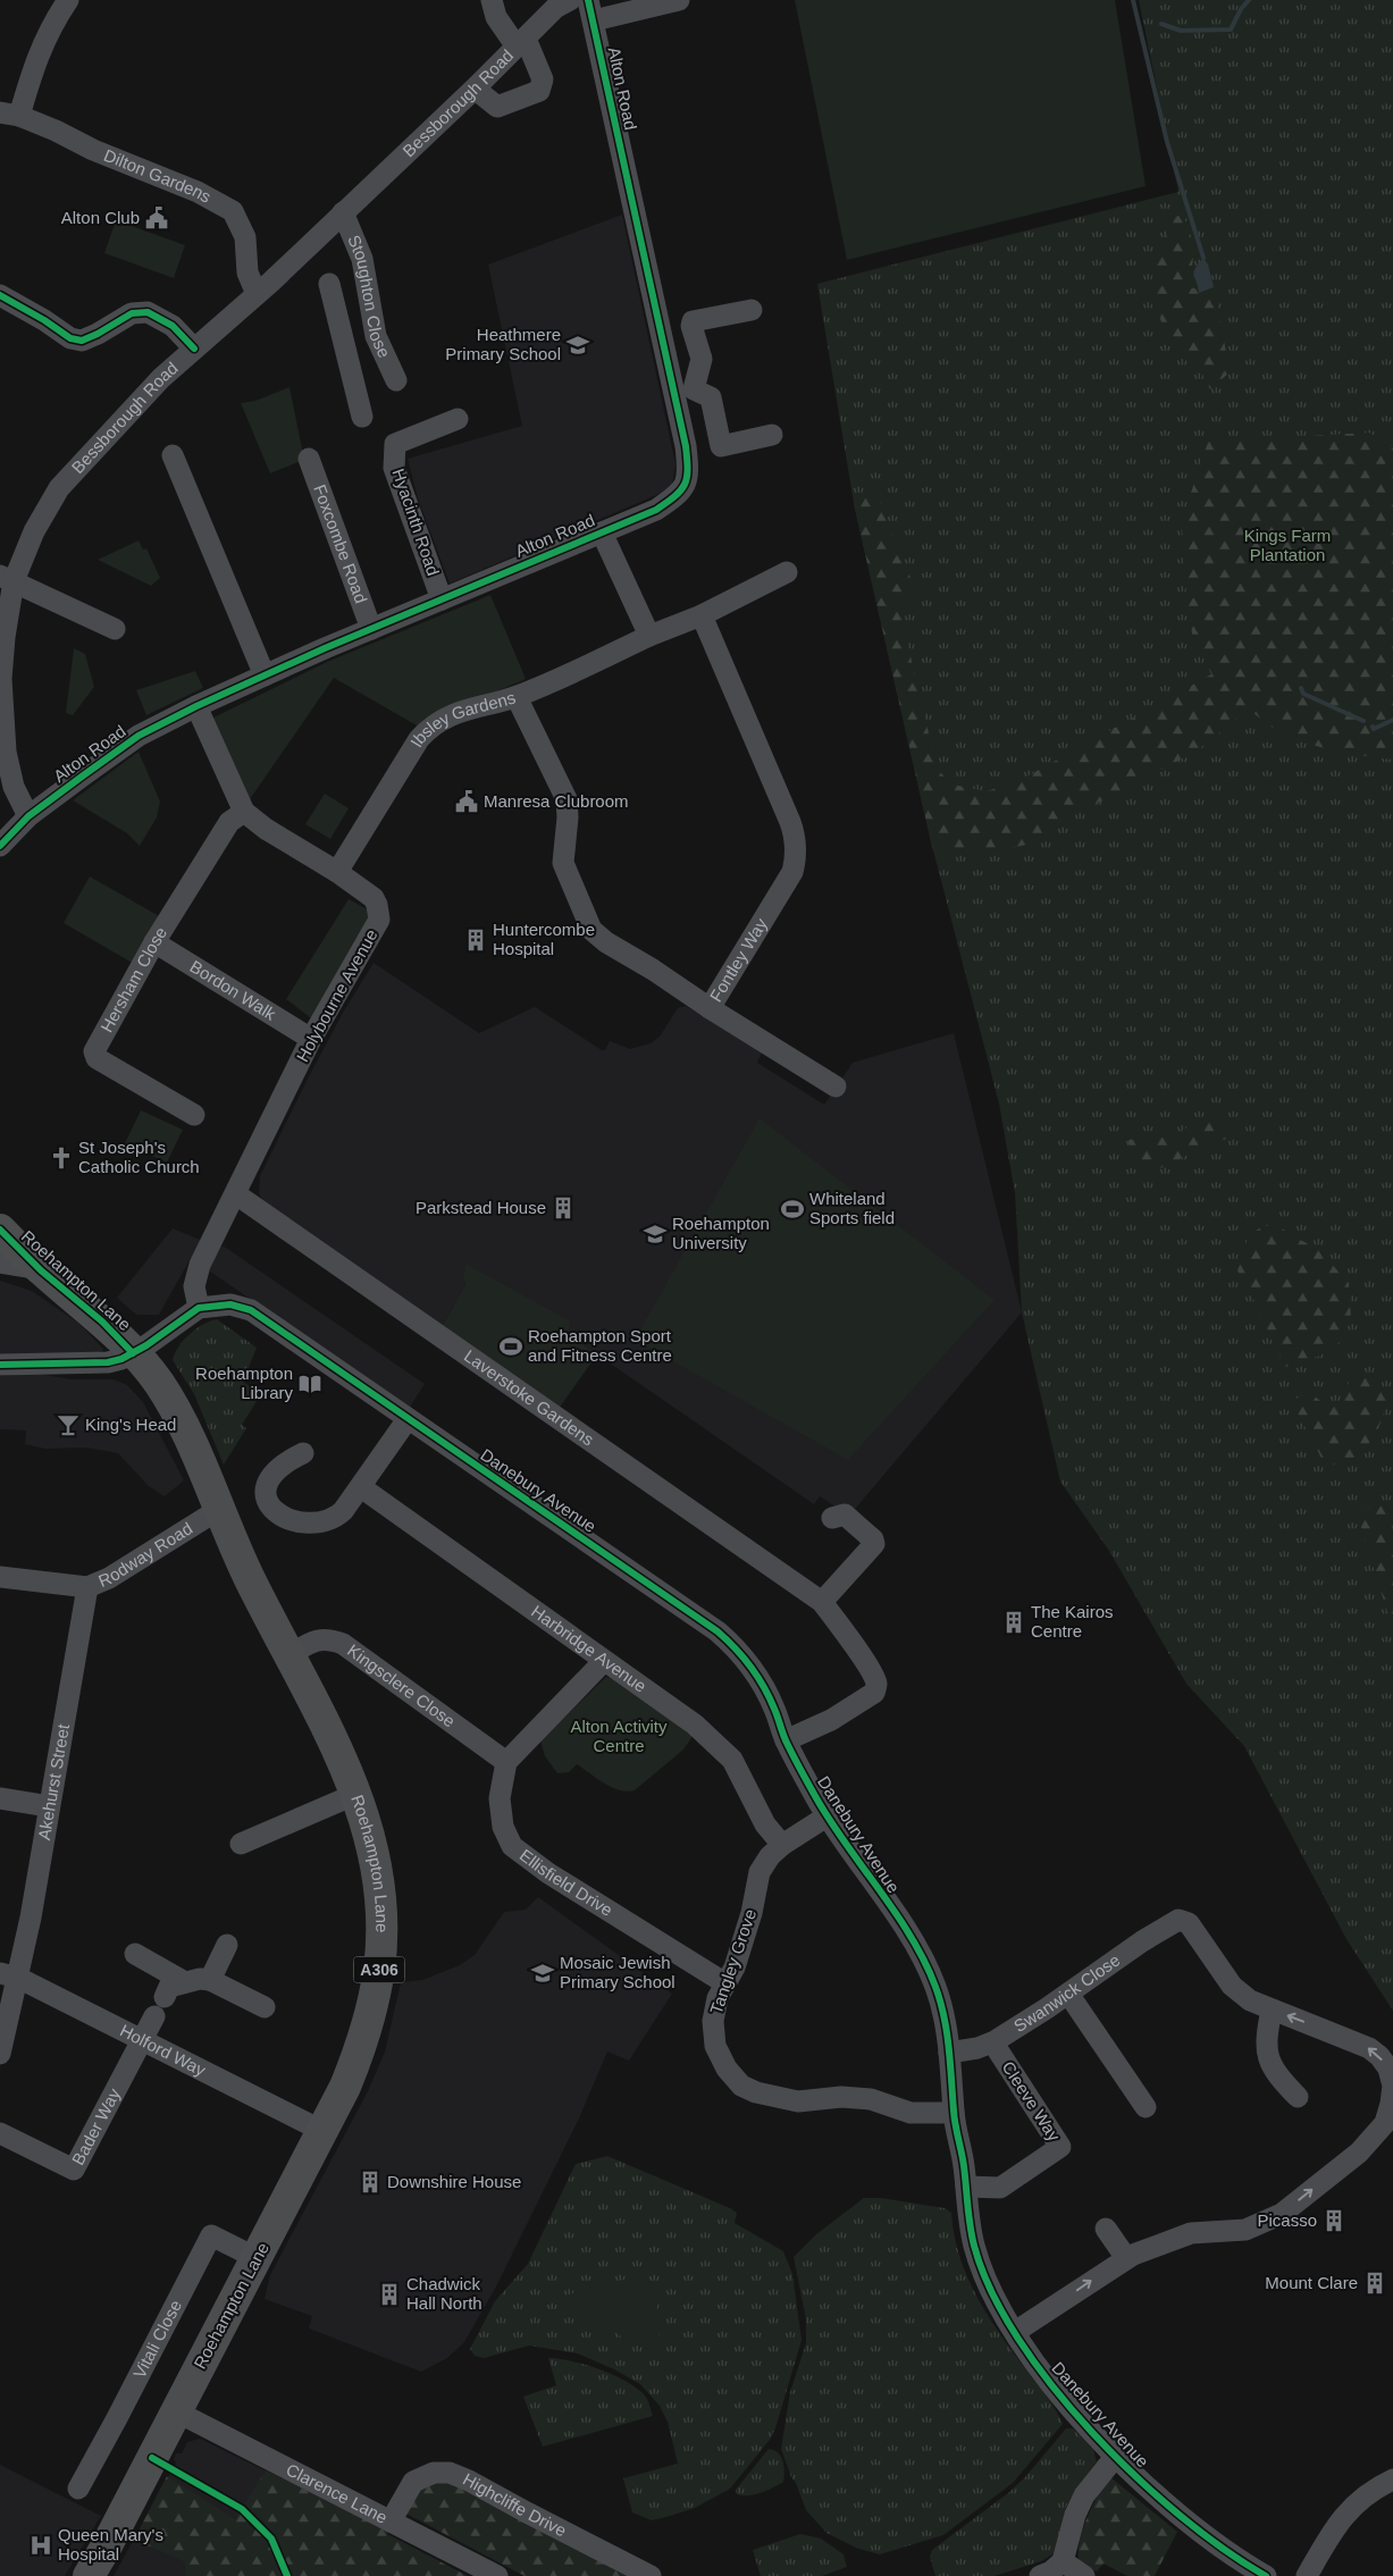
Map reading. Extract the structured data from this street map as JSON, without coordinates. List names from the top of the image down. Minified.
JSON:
{"streets":{"highway":["Roehampton Lane","A306"],"street":["Alton Road","Bessborough Road","Dilton Gardens","Stoughton Close","Hyacinth Road","Foxcombe Road","Ibsley Gardens","Fontley Way","Hersham Close","Bordon Walk","Holybourne Avenue","Laverstoke Gardens","Danebury Avenue","Rodway Road","Harbridge Avenue","Kingsclere Close","Akehurst Street","Ellisfield Drive","Tangley Grove","Swanwick Close","Holford Way","Cleeve Way","Bader Way","Vitali Close","Clarence Lane","Highcliffe Drive"]},"crossings":[["Alton Road","Bessborough Road"],["Alton Road","Hyacinth Road"],["Alton Road","Foxcombe Road"],["Alton Road","Holybourne Avenue"],["Bessborough Road","Dilton Gardens"],["Bessborough Road","Stoughton Close"],["Ibsley Gardens","Fontley Way"],["Ibsley Gardens","Holybourne Avenue"],["Hersham Close","Bordon Walk"],["Hersham Close","Holybourne Avenue"],["Bordon Walk","Holybourne Avenue"],["Holybourne Avenue","Laverstoke Gardens"],["Holybourne Avenue","Danebury Avenue"],["Roehampton Lane","Rodway Road"],["Roehampton Lane","Kingsclere Close"],["Roehampton Lane","Holford Way"],["Roehampton Lane","Vitali Close"],["Roehampton Lane","Clarence Lane"],["Laverstoke Gardens","Danebury Avenue"],["Danebury Avenue","Tangley Grove"],["Danebury Avenue","Swanwick Close"],["Danebury Avenue","Cleeve Way"],["Rodway Road","Akehurst Street"],["Harbridge Avenue","Tangley Grove"],["Kingsclere Close","Ellisfield Drive"],["Akehurst Street","Holford Way"],["Ellisfield Drive","Tangley Grove"],["Holford Way","Bader Way"],["Clarence Lane","Highcliffe Drive"]],"parks":["Kings Farm Plantation","Alton Activity Centre"],"places":{"public building":["Alton Club","Manresa Clubroom"],"school or university":["Heathmere Primary School","Roehampton University","Mosaic Jewish Primary School"],"building":["Huntercombe Hospital","Parkstead House","The Kairos Centre","Downshire House","Picasso","Mount Clare","Chadwick Hall North"],"church":["St Joseph's Catholic Church"],"sports":["Whiteland Sports field","Roehampton Sport and Fitness Centre"],"library":["Roehampton Library"],"bar":["King's Head"],"hospital":["Queen Mary's Hospital"]}}
